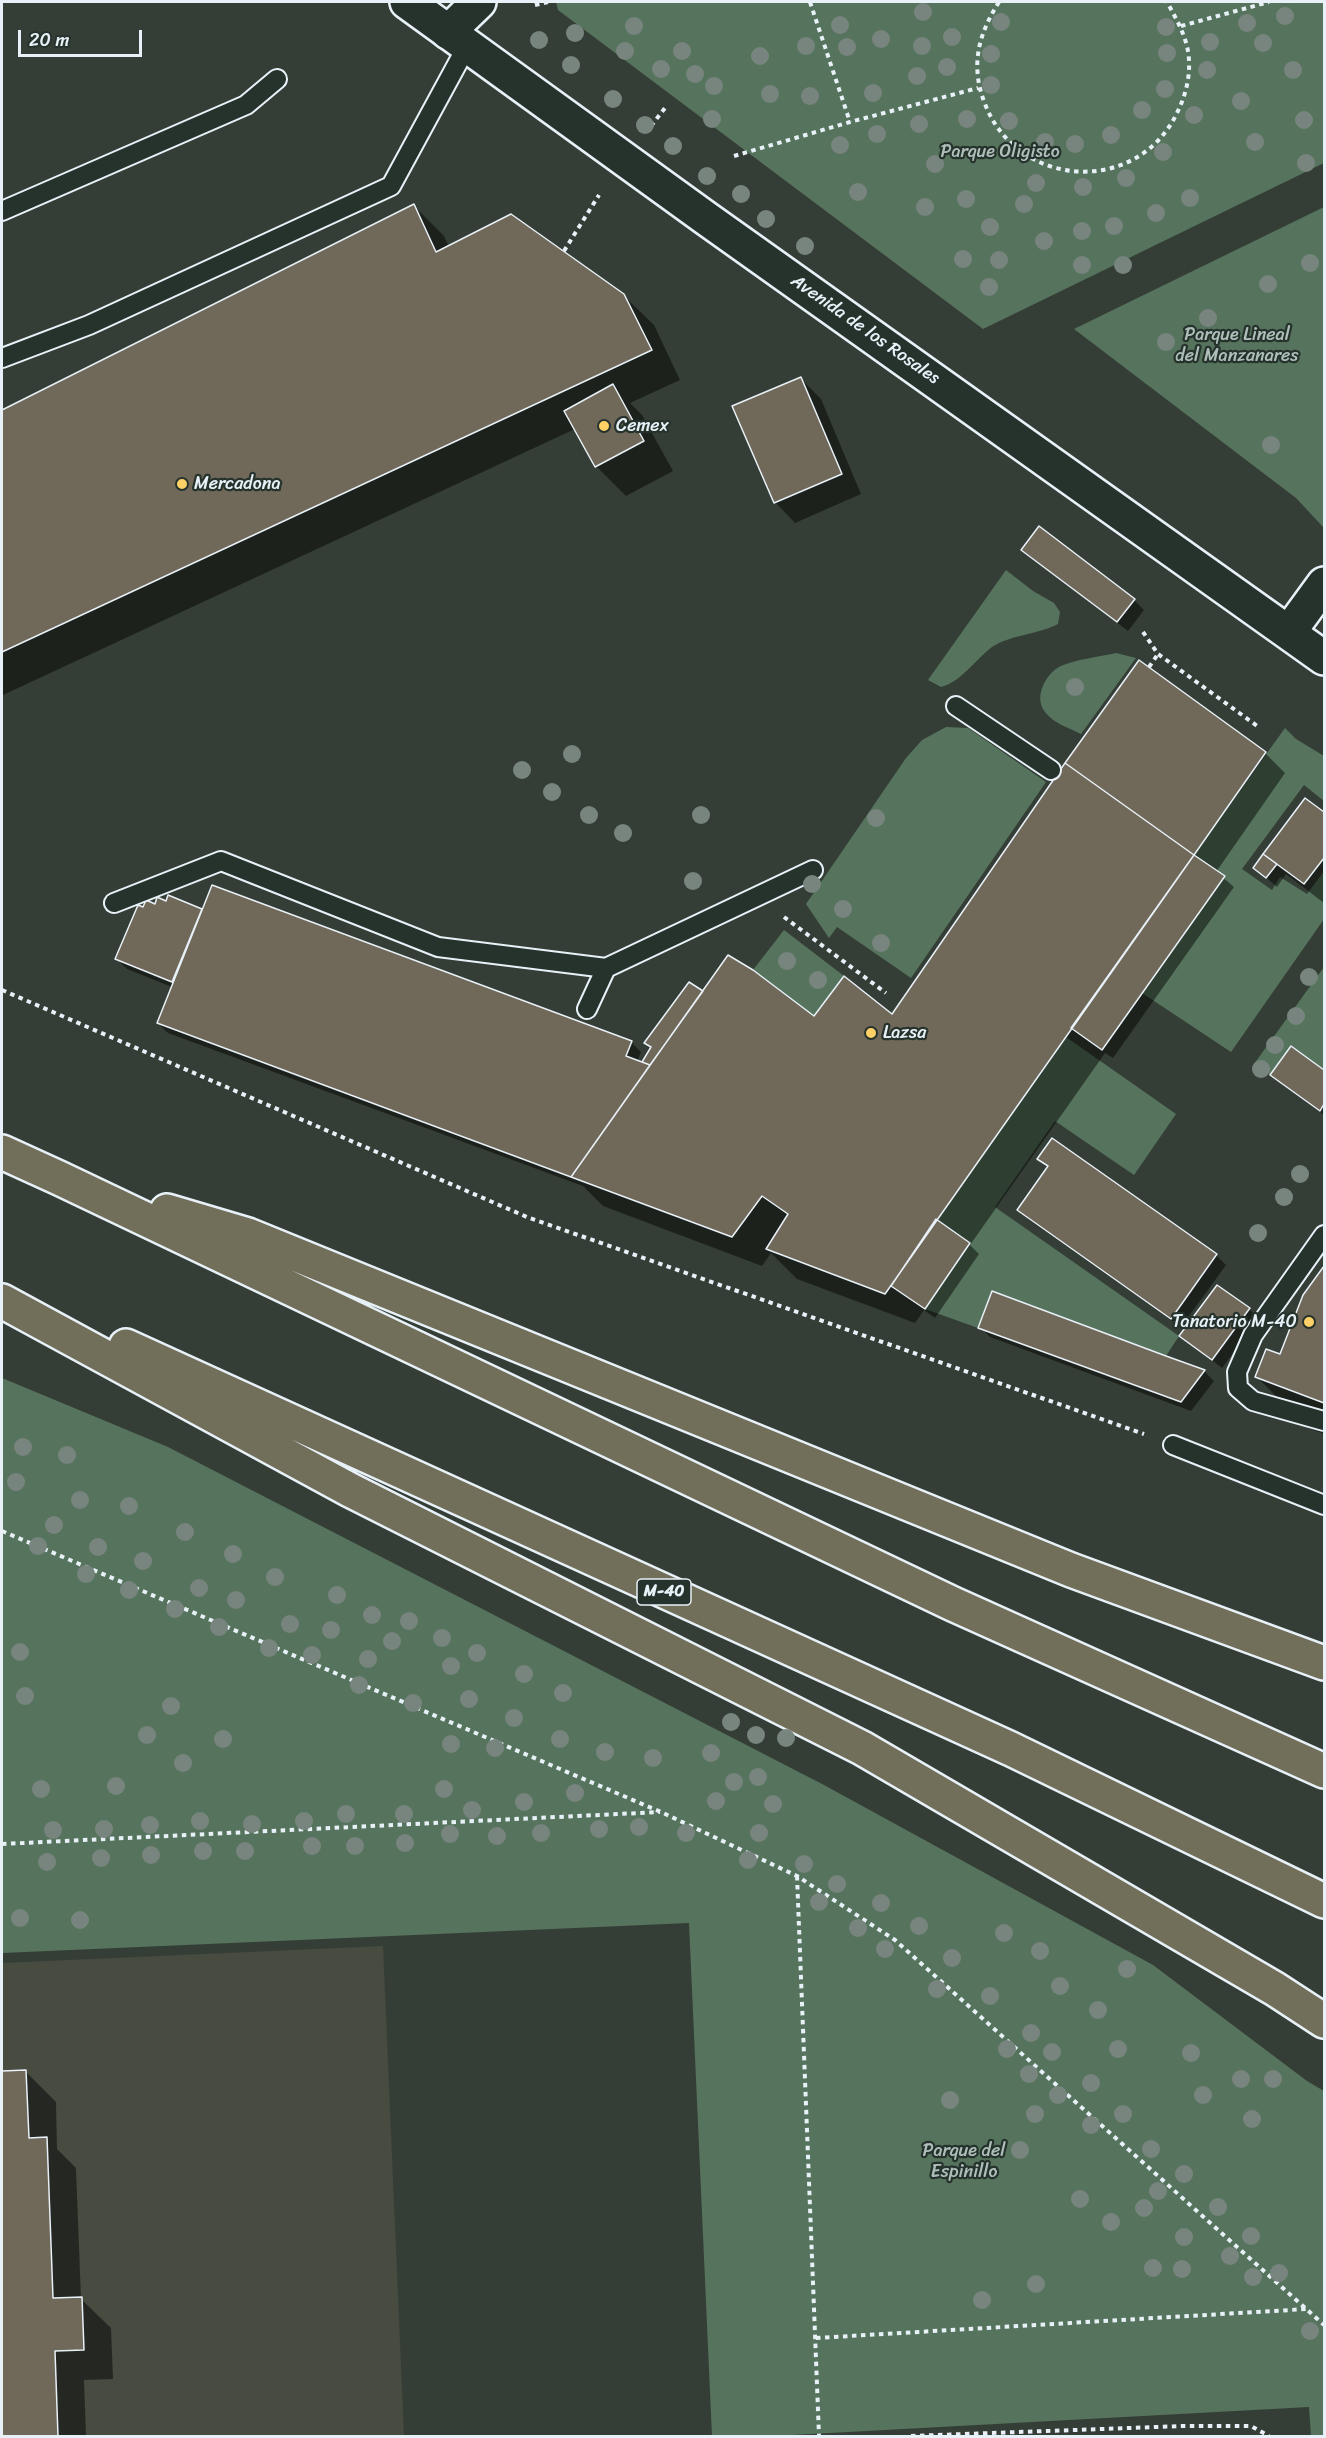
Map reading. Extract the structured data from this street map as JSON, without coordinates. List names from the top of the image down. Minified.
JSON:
{"streets":{"highway":["M-40"],"main road":["Avenida de los Rosales"]},"parks":["Parque Oligisto","Parque Lineal del Manzanares","Parque del Espinillo"],"places":["Cemex","Mercadona","Lazsa","Tanatorio M-40"],"scale_bar":"20 m"}
